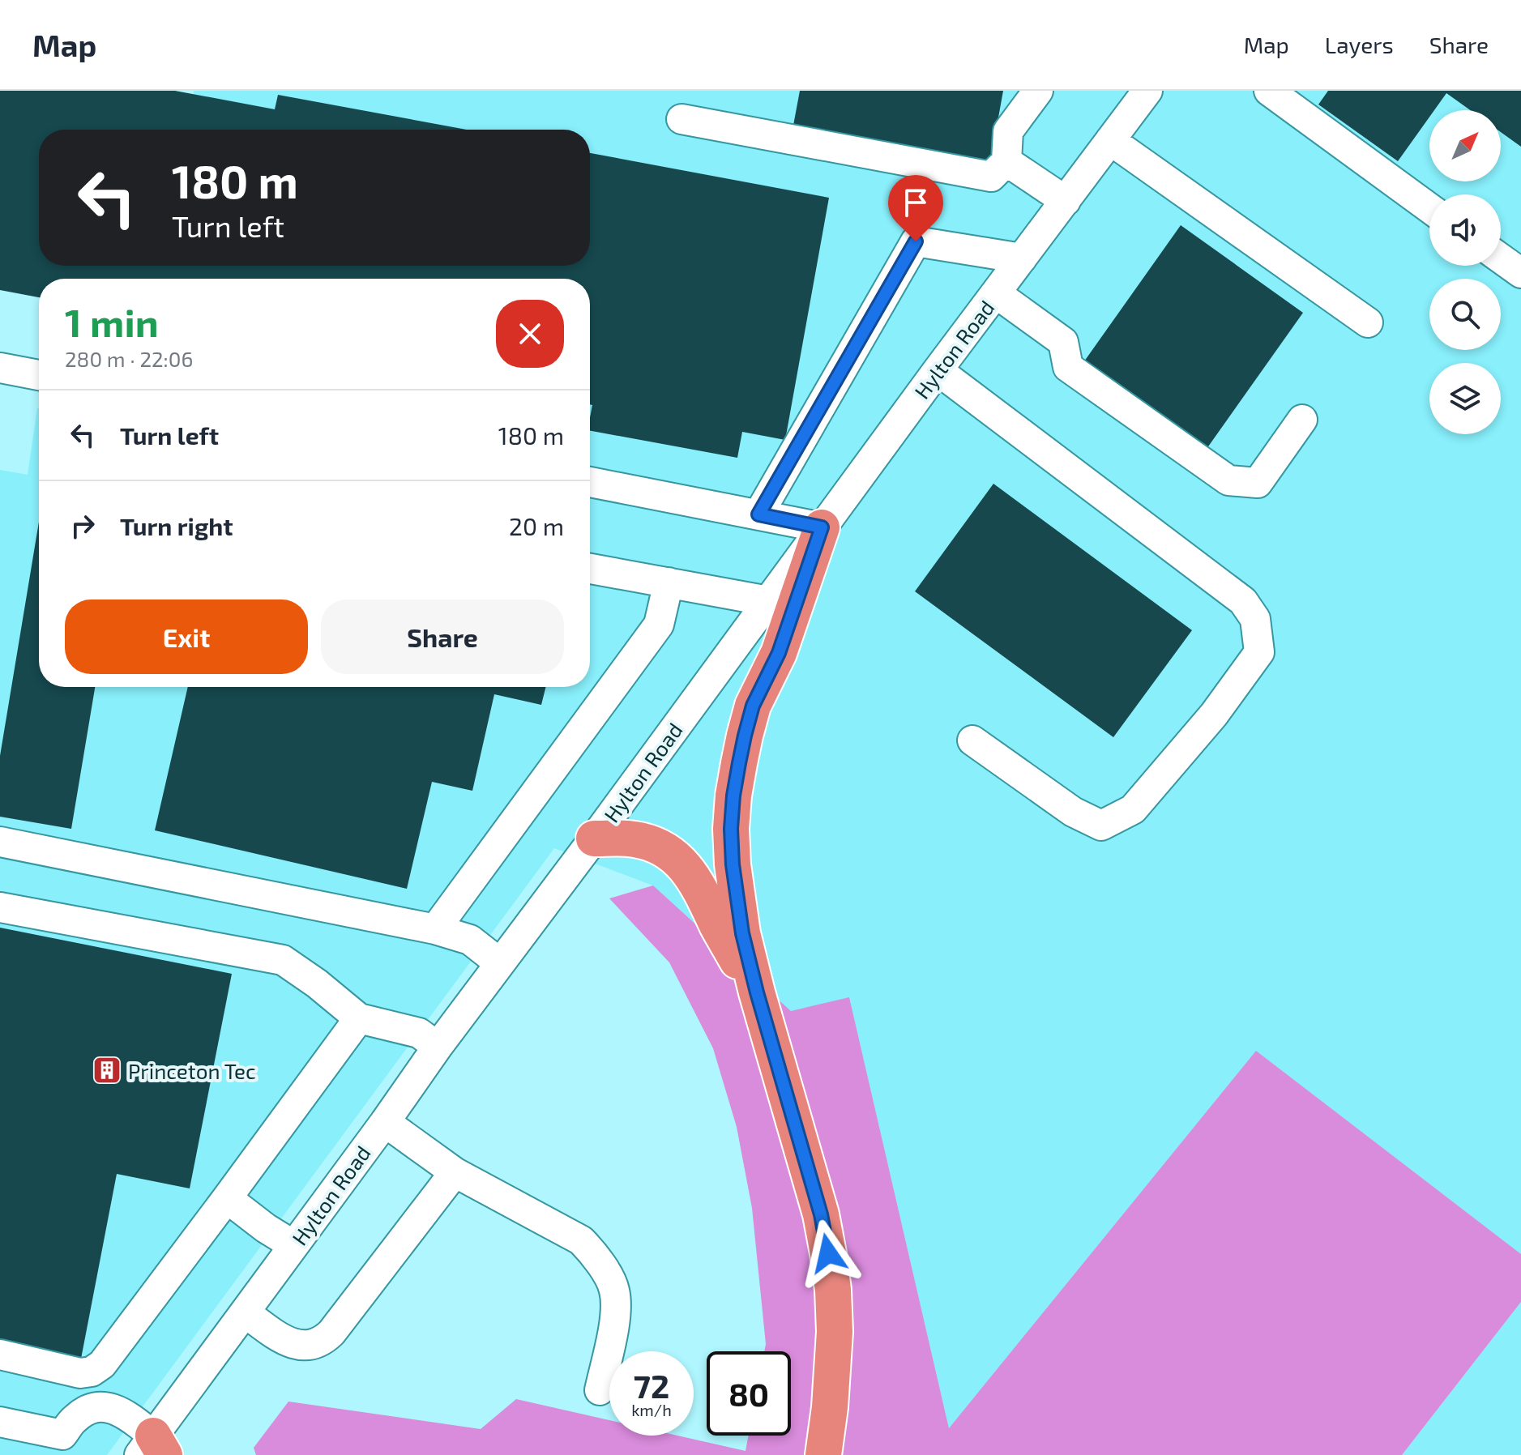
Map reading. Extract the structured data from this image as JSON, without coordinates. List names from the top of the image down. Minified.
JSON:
{"streets":{"street":["Hylton Road"]},"places":{"building":["Princeton Tec"]},"north":"top right","page":{"header":"Map","nav":["Map","Layers","Share"],"turn":["180 m","Turn left"],"heading":["1 min","280 m · 22:06"],"list":[{"name":"Turn left","value":"180 m"},{"name":"Turn right","value":"20 m"}],"buttons":["Exit","Share"],"speed":"72 km/h","limit":"80"}}
